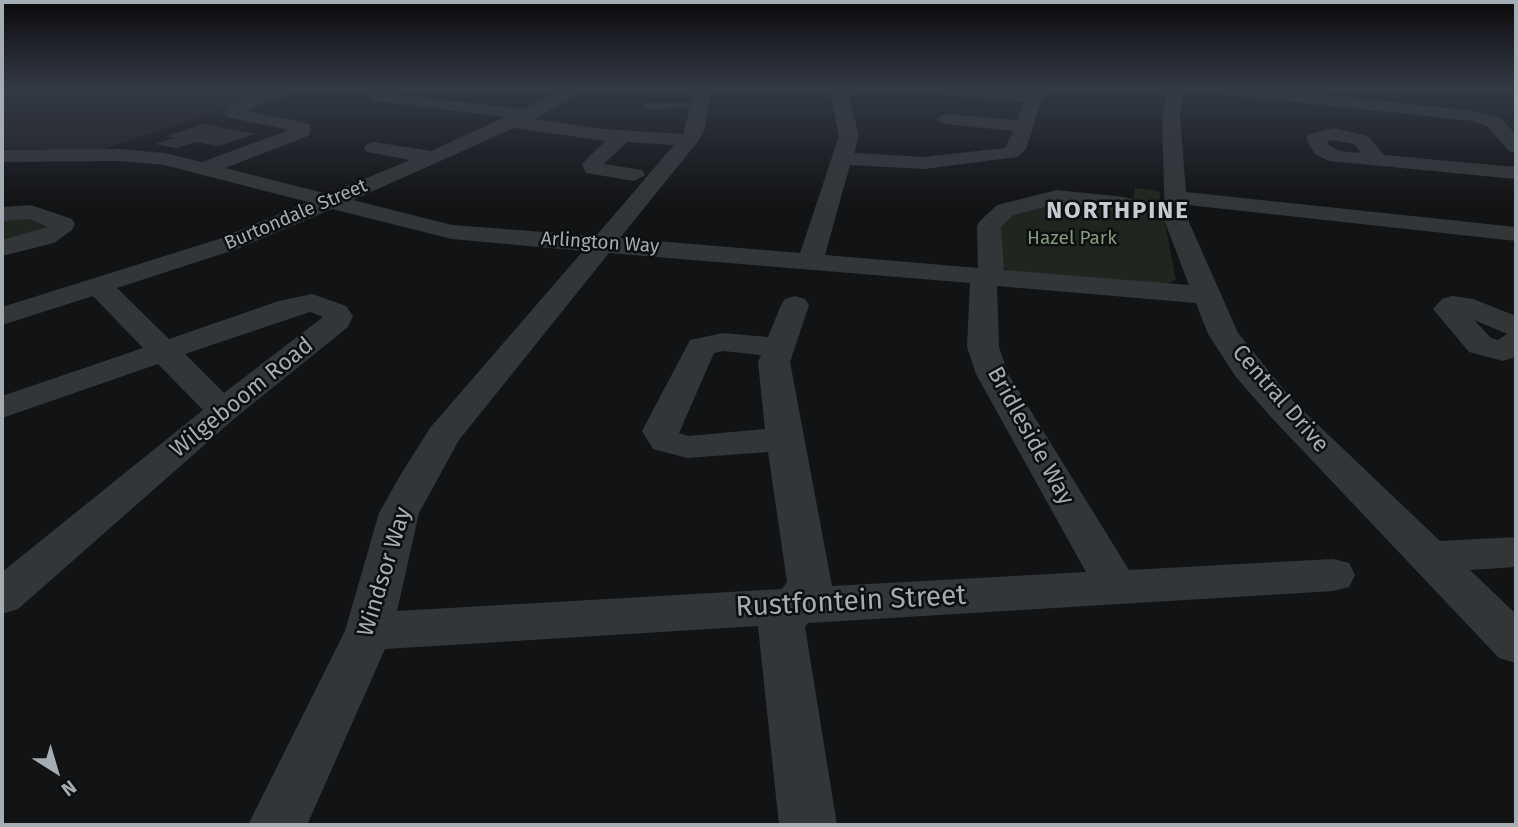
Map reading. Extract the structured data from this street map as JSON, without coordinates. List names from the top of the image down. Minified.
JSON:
{"streets":{"street":["Burtondale Street","Arlington Way","Wilgeboom Road","Central Drive","Bridleside Way","Windsor Way","Rustfontein Street"]},"crossings":[["Burtondale Street","Arlington Way"],["Arlington Way","Central Drive"],["Arlington Way","Bridleside Way"],["Arlington Way","Windsor Way"],["Bridleside Way","Rustfontein Street"],["Windsor Way","Rustfontein Street"]],"districts":["NORTHPINE"],"parks":["Hazel Park"],"north":"bottom right"}
